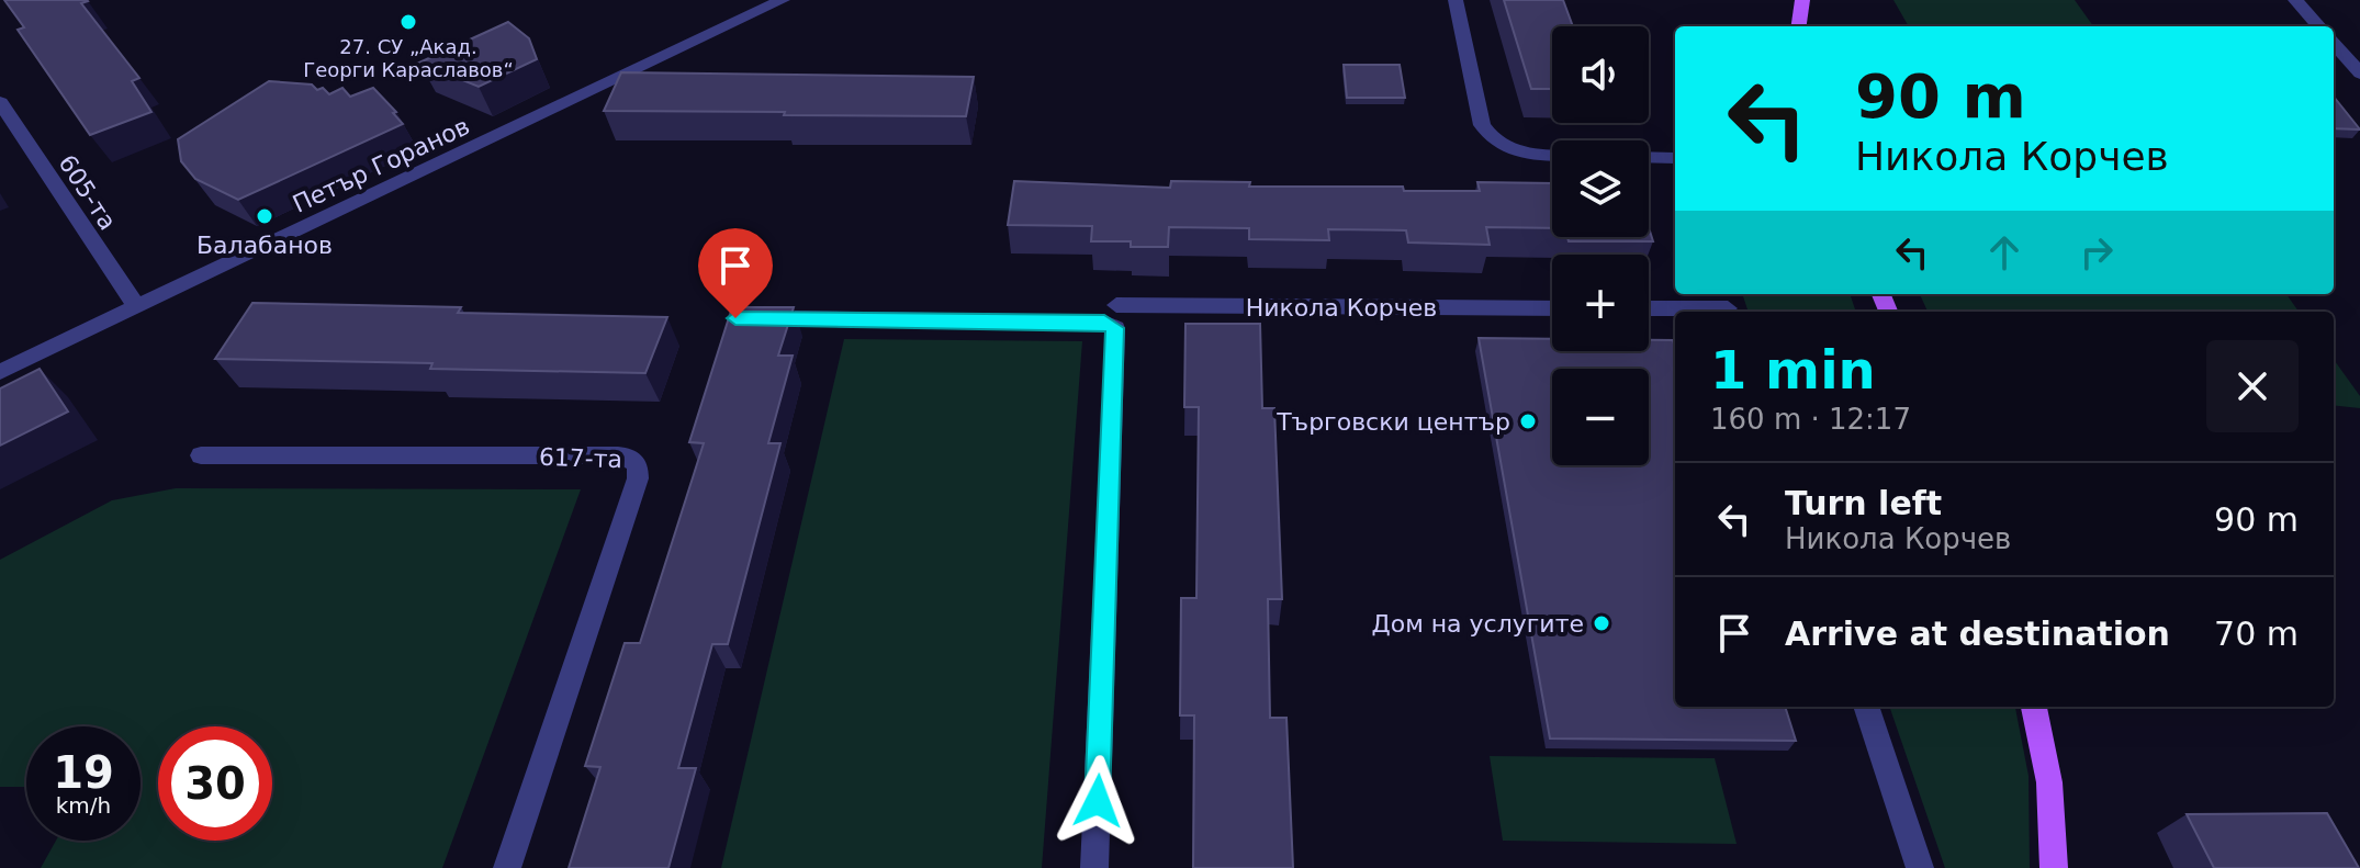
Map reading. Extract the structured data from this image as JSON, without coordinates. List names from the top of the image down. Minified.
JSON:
{"streets":{"street":["Петър Горанов","605-та","Никола Корчев","617-та"]},"crossings":[["Петър Горанов","605-та"]],"places":["27. СУ „Акад. Георги Караславов“","Балабанов","Търговски център","Дом на услугите"],"page":{"map_buttons":["+","−"],"turn":["90 m","Никола Корчев"],"heading":["1 min","160 m · 12:17"],"list":[{"name":"Turn left","note":"Никола Корчев","value":"90 m"},{"name":"Arrive at destination","value":"70 m"}],"speed":"19 km/h","limit":"30"}}
